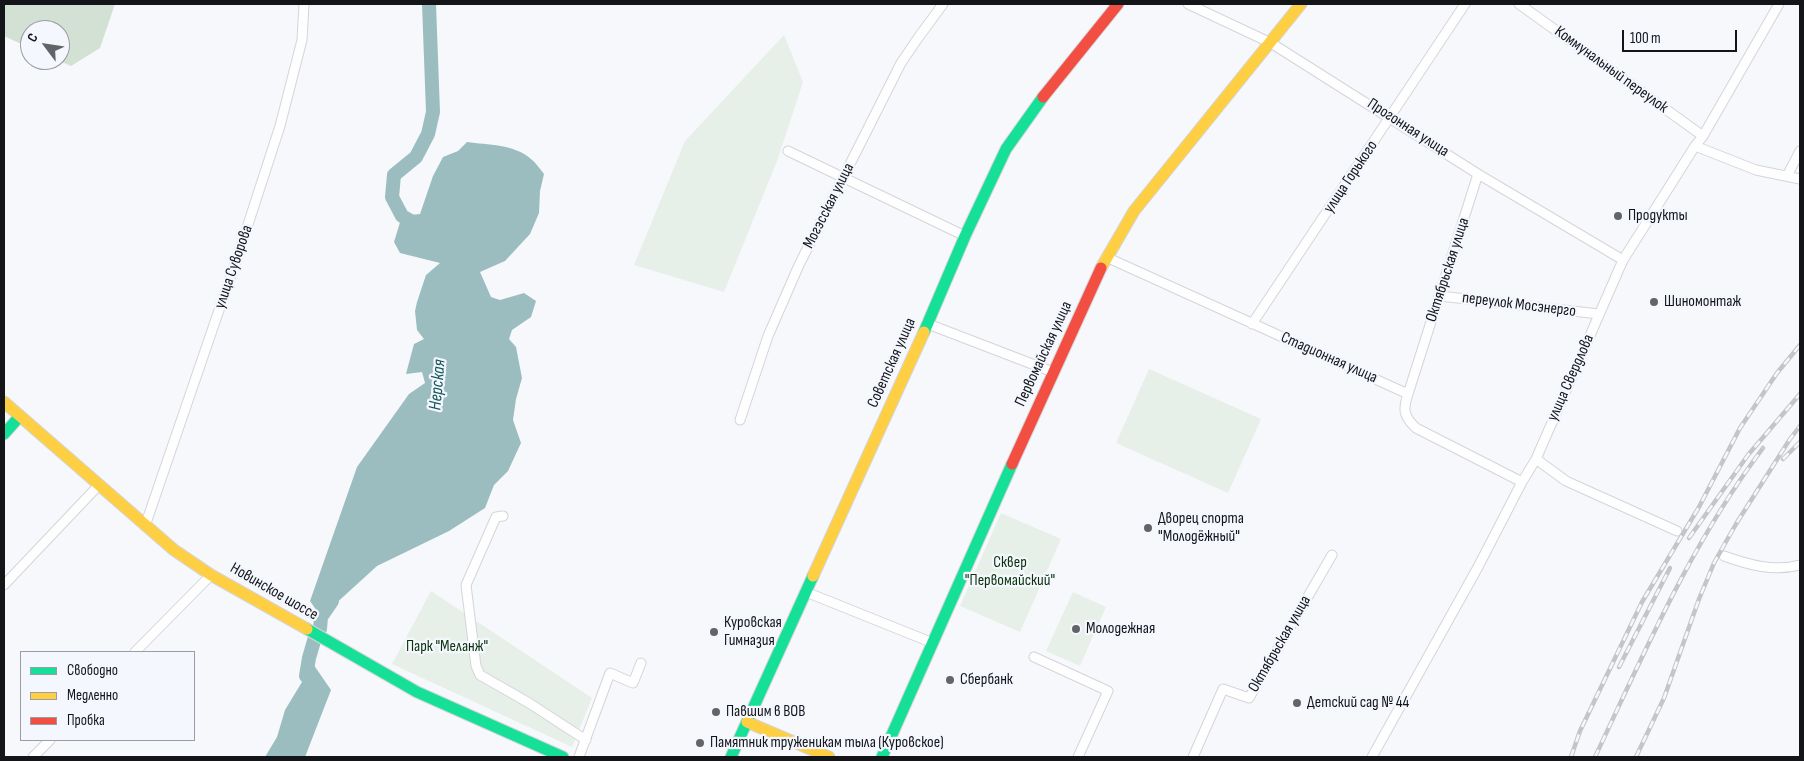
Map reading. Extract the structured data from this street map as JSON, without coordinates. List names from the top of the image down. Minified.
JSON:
{"streets":{"street":["Коммунальный переулок","Прогонная улица","улица Горького","Могэсская улица","улица Суворова","Октябрьская улица","переулок Мосэнерго","Первомайская улица","Стадионная улица","Советская улица","улица Свердлова","Новинское шоссе"]},"crossings":[["Коммунальный переулок","улица Свердлова"],["Прогонная улица","улица Горького"],["Прогонная улица","Октябрьская улица"],["Прогонная улица","Первомайская улица"],["Прогонная улица","улица Свердлова"],["улица Горького","Стадионная улица"],["улица Суворова","Новинское шоссе"],["Октябрьская улица","переулок Мосэнерго"],["Октябрьская улица","Стадионная улица"],["переулок Мосэнерго","улица Свердлова"],["Первомайская улица","Стадионная улица"]],"water":["Нерская"],"parks":["Сквер \"Первомайский\"","Парк \"Меланж\""],"places":["Продукты","Шиномонтаж","Дворец спорта \"Молодёжный\"","Молодежная","Куровская Гимназия","Сбербанк","Детский сад № 44","Павшим в ВОВ","Памятник труженикам тыла (Куровское)"],"legend":["Свободно","Медленно","Пробка"],"scale_bar":"100 m","north":"top left"}
